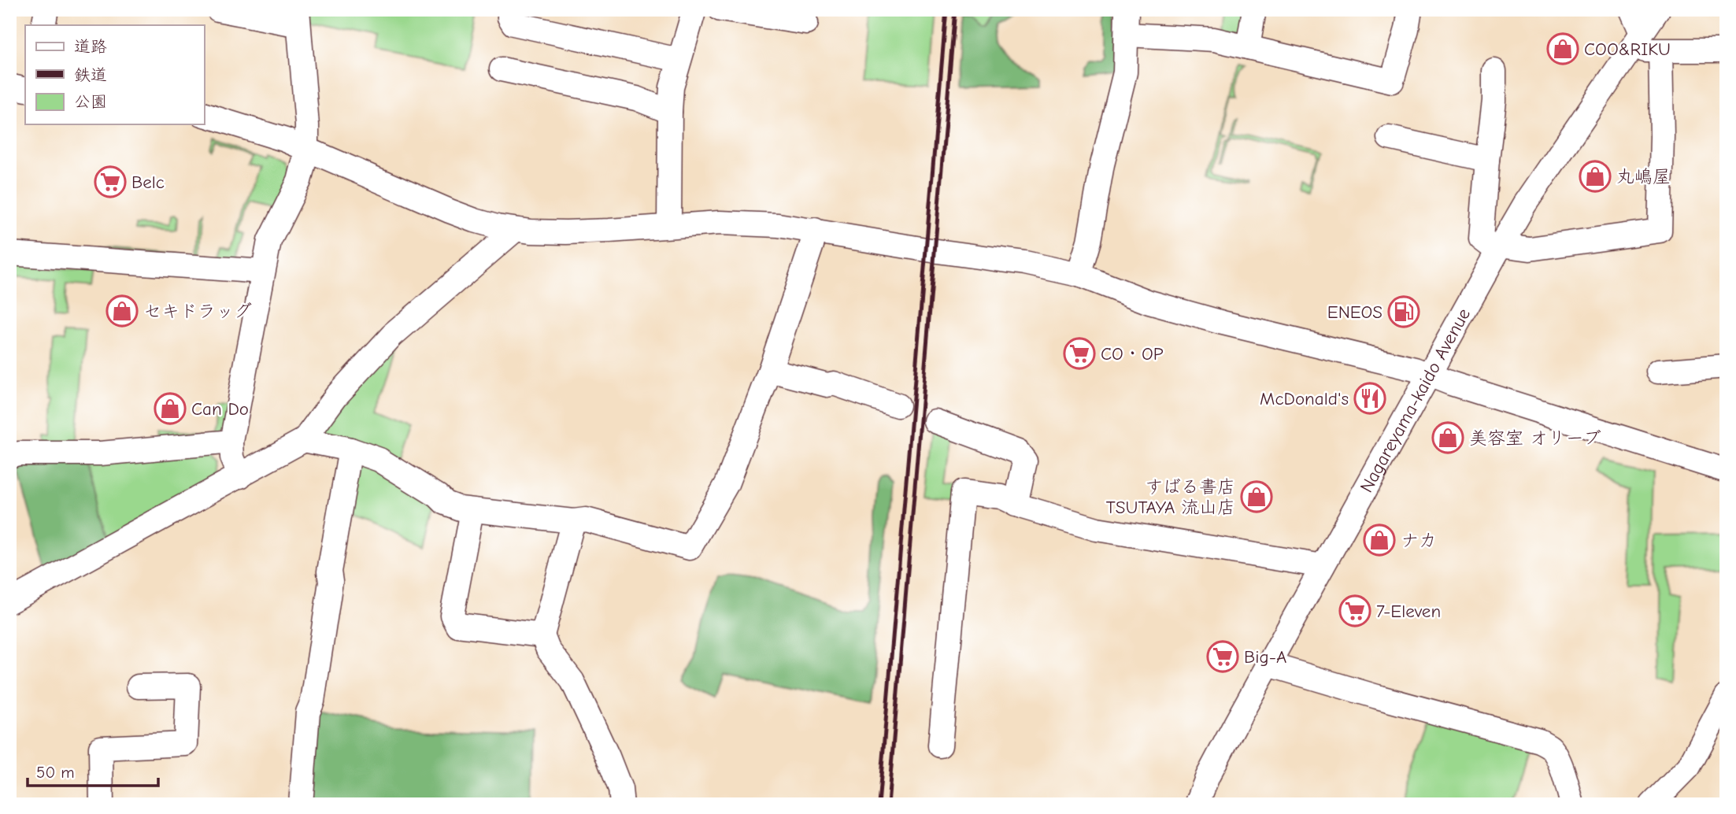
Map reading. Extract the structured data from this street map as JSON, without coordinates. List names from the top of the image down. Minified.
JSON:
{"streets":{"street":["Nagareyama-kaido Avenue"]},"places":{"shop":["COO&RIKU","丸嶋屋","セキドラッグ","Can Do","美容室 オリーブ","すばる書店 TSUTAYA 流山店","ナカ"],"supermarket":["Belc","CO・OP","7-Eleven","Big-A"],"fuel station":["ENEOS"],"restaurant":["McDonald's"]},"legend":["道路","鉄道","公園"],"scale_bar":"50 m"}
